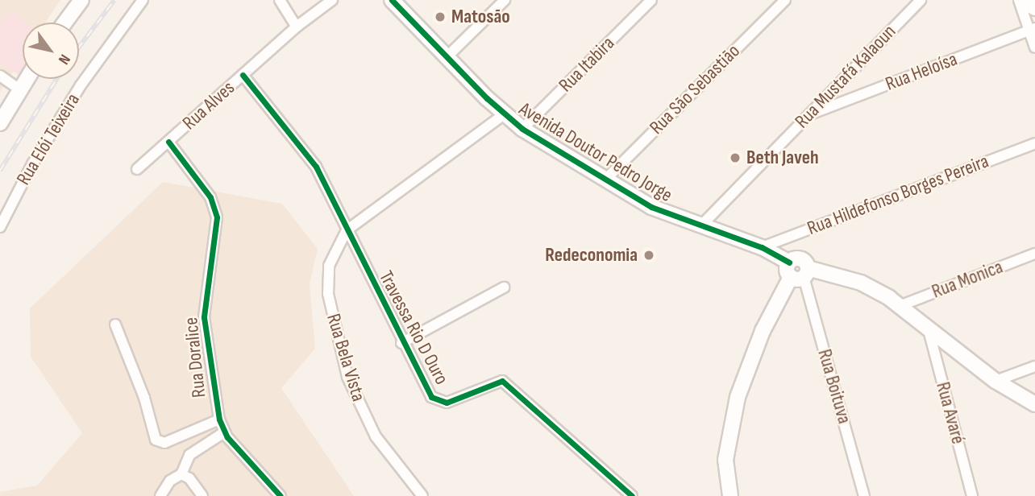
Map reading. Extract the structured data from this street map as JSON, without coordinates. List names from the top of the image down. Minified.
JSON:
{"streets":{"main road":["Avenida Doutor Pedro Jorge"],"street":["Rua Itabira","Rua Heloísa","Rua Mustafá Kalaoun","Rua São Sebastião","Rua Alves","Rua Elói Teixeira","Rua Hildefonso Borges Pereira","Rua Monica","Travessa Rio D Ouro","Rua Doralice","Rua Bela Vista","Rua Boituva","Rua Avaré"]},"crossings":[["Rua Itabira","Avenida Doutor Pedro Jorge"],["Rua Heloísa","Rua Mustafá Kalaoun"],["Rua Mustafá Kalaoun","Avenida Doutor Pedro Jorge"],["Rua São Sebastião","Avenida Doutor Pedro Jorge"],["Rua Alves","Travessa Rio D Ouro"],["Rua Alves","Rua Doralice"],["Avenida Doutor Pedro Jorge","Rua Hildefonso Borges Pereira"],["Avenida Doutor Pedro Jorge","Rua Monica"],["Avenida Doutor Pedro Jorge","Rua Bela Vista"],["Avenida Doutor Pedro Jorge","Rua Boituva"],["Avenida Doutor Pedro Jorge","Rua Avaré"],["Travessa Rio D Ouro","Rua Bela Vista"]],"places":["Matosão","Beth Javeh","Redeconomia"],"north":"bottom right"}
